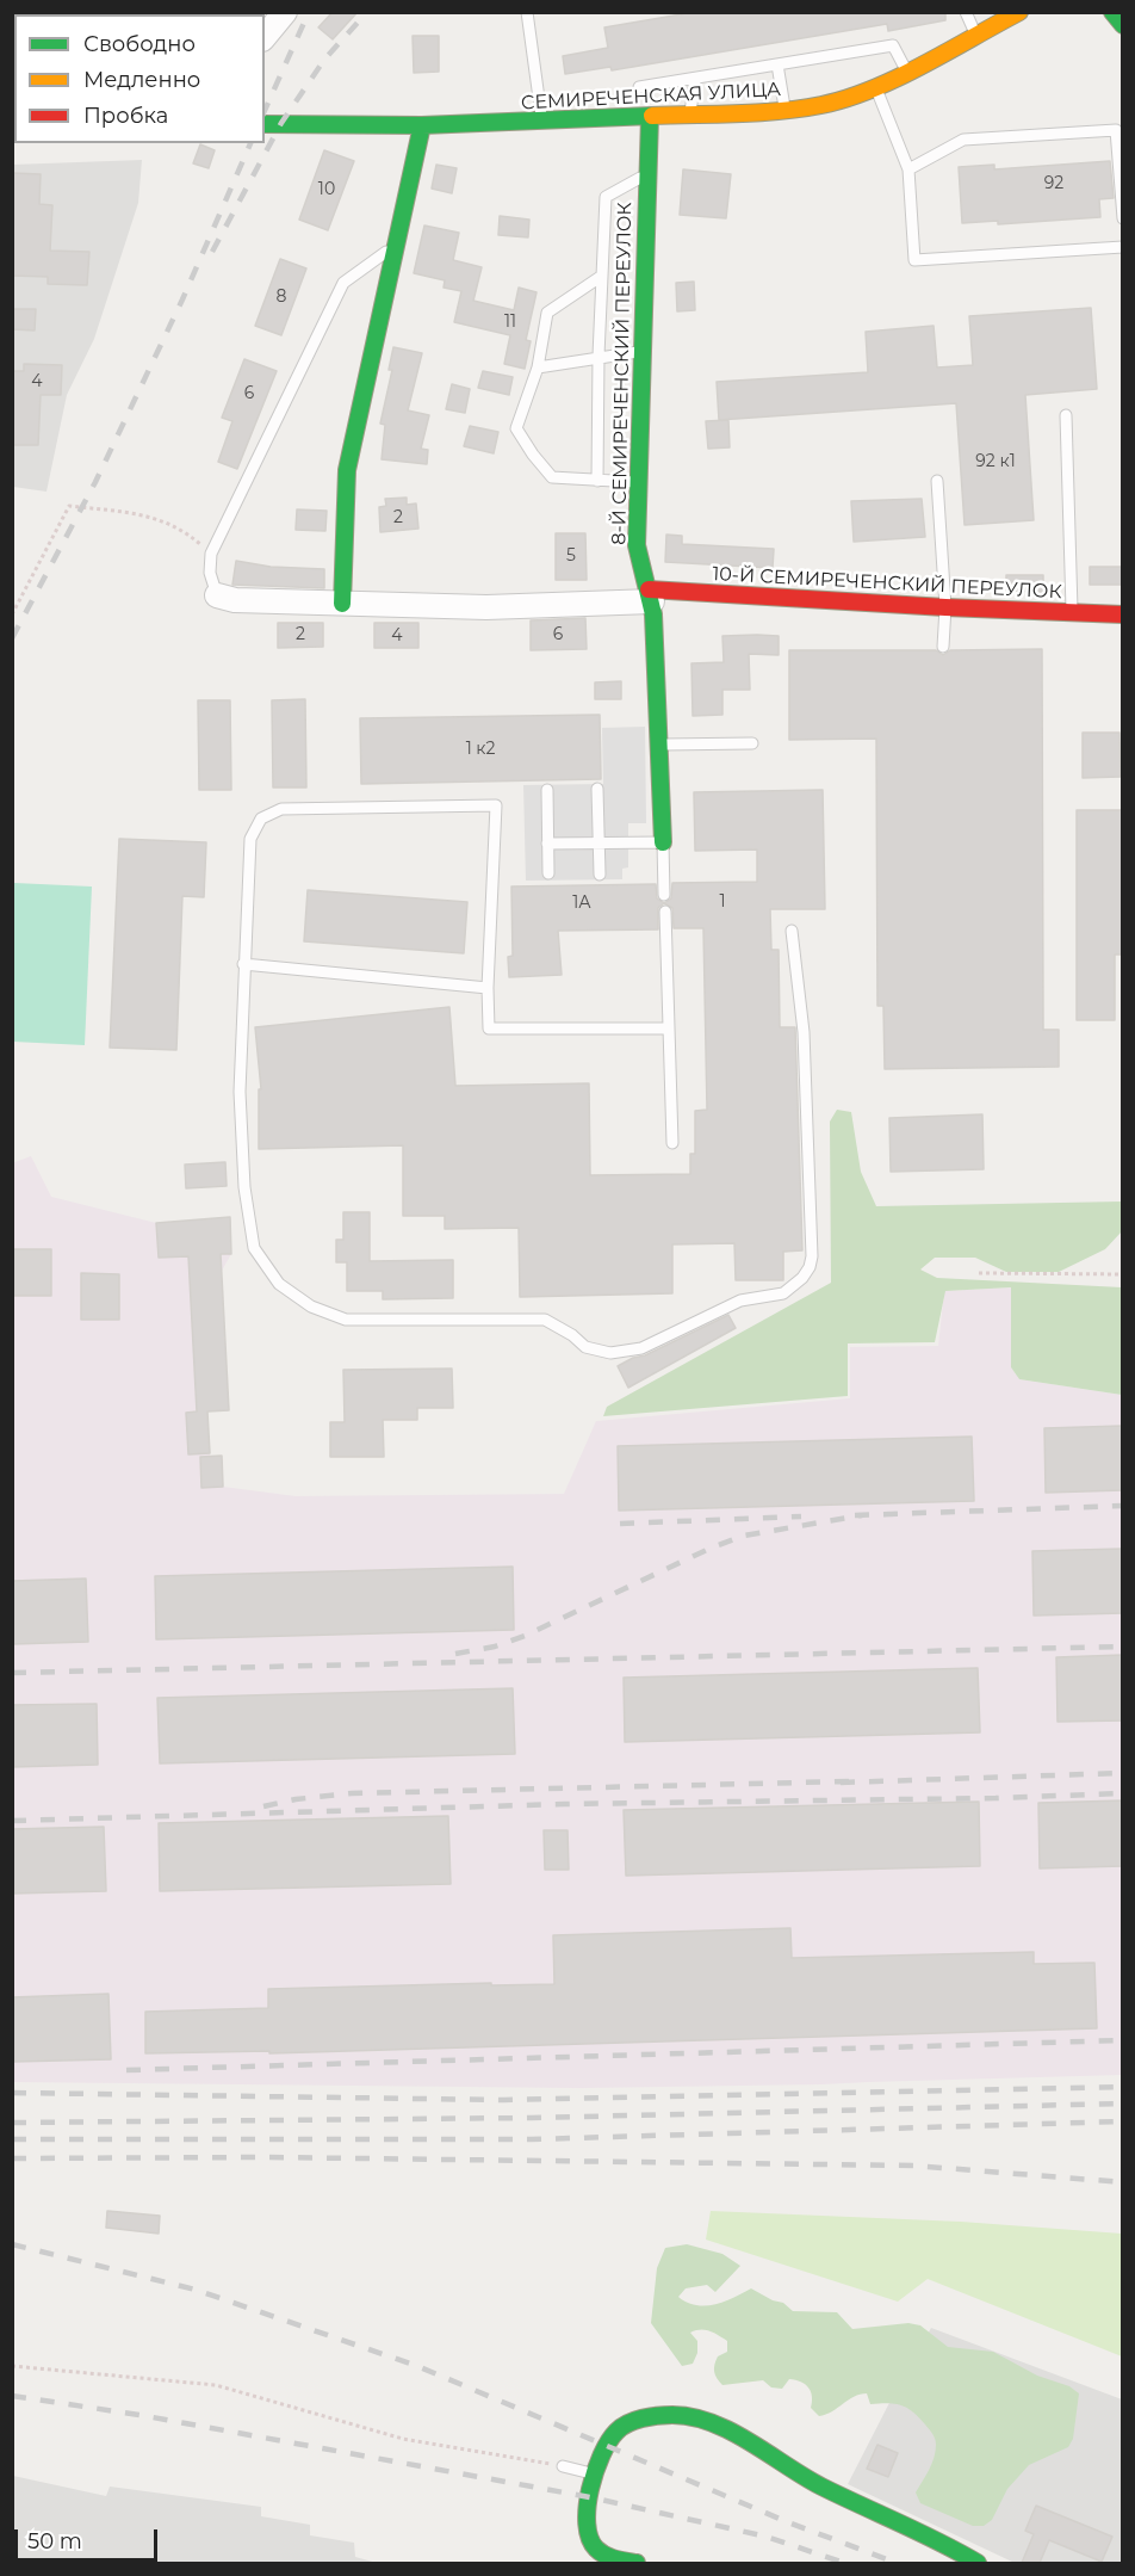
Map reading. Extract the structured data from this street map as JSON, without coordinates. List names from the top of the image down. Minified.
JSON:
{"streets":{"street":["СЕМИРЕЧЕНСКАЯ УЛИЦА","8-Й СЕМИРЕЧЕНСКИЙ ПЕРЕУЛОК","10-Й СЕМИРЕЧЕНСКИЙ ПЕРЕУЛОК"]},"crossings":[["СЕМИРЕЧЕНСКАЯ УЛИЦА","8-Й СЕМИРЕЧЕНСКИЙ ПЕРЕУЛОК"],["8-Й СЕМИРЕЧЕНСКИЙ ПЕРЕУЛОК","10-Й СЕМИРЕЧЕНСКИЙ ПЕРЕУЛОК"]],"house_numbers":["92","10","8","11","4","6","92 к1","2","5","2","6","4","1 к2","1","1А"],"legend":["Свободно","Медленно","Пробка"],"scale_bar":"50 m"}
